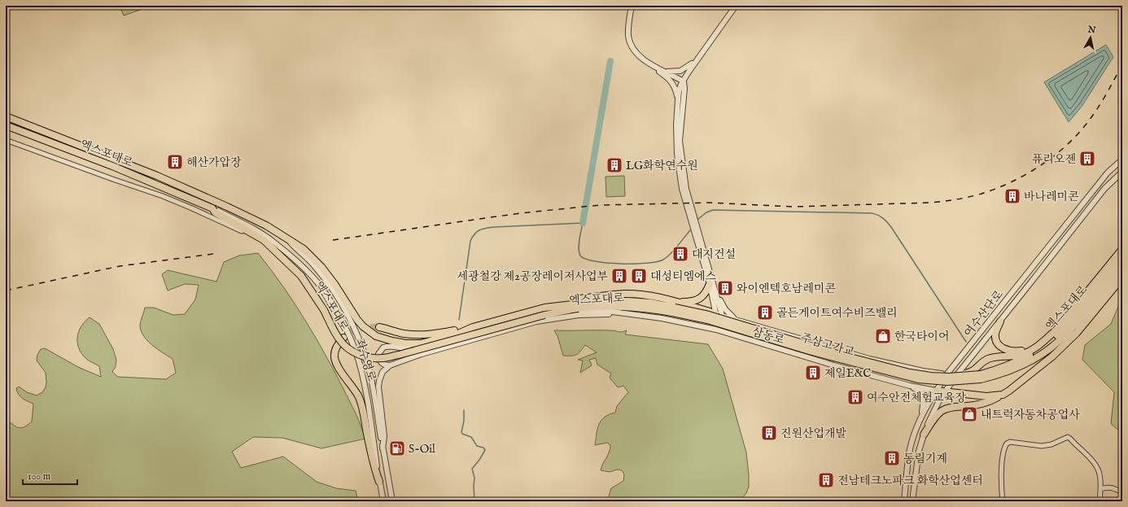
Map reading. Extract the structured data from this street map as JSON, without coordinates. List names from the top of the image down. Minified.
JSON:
{"streets":{"highway":["엑스포대로","주삼고가교"],"street":["여수산단로","삼동로","좌수영로"]},"crossings":[["엑스포대로","주삼고가교"],["엑스포대로","좌수영로"],["여수산단로","삼동로"]],"places":{"building":["퓨리오젠","해산가압장","LG화학연수원","바나레미콘","대지건설","세광철강 제2공장레이저사업부","대성티엠에스","와이엔텍호남레미콘","골든게이트여수비즈밸리","제일E&C","여수안전체험교육장","진원산업개발","동림기계","전남테크노파크 화학산업센터"],"shop":["한국타이어","내트럭자동차공업사"],"fuel station":["S-Oil"]},"scale_bar":"100 m","north":"top"}
